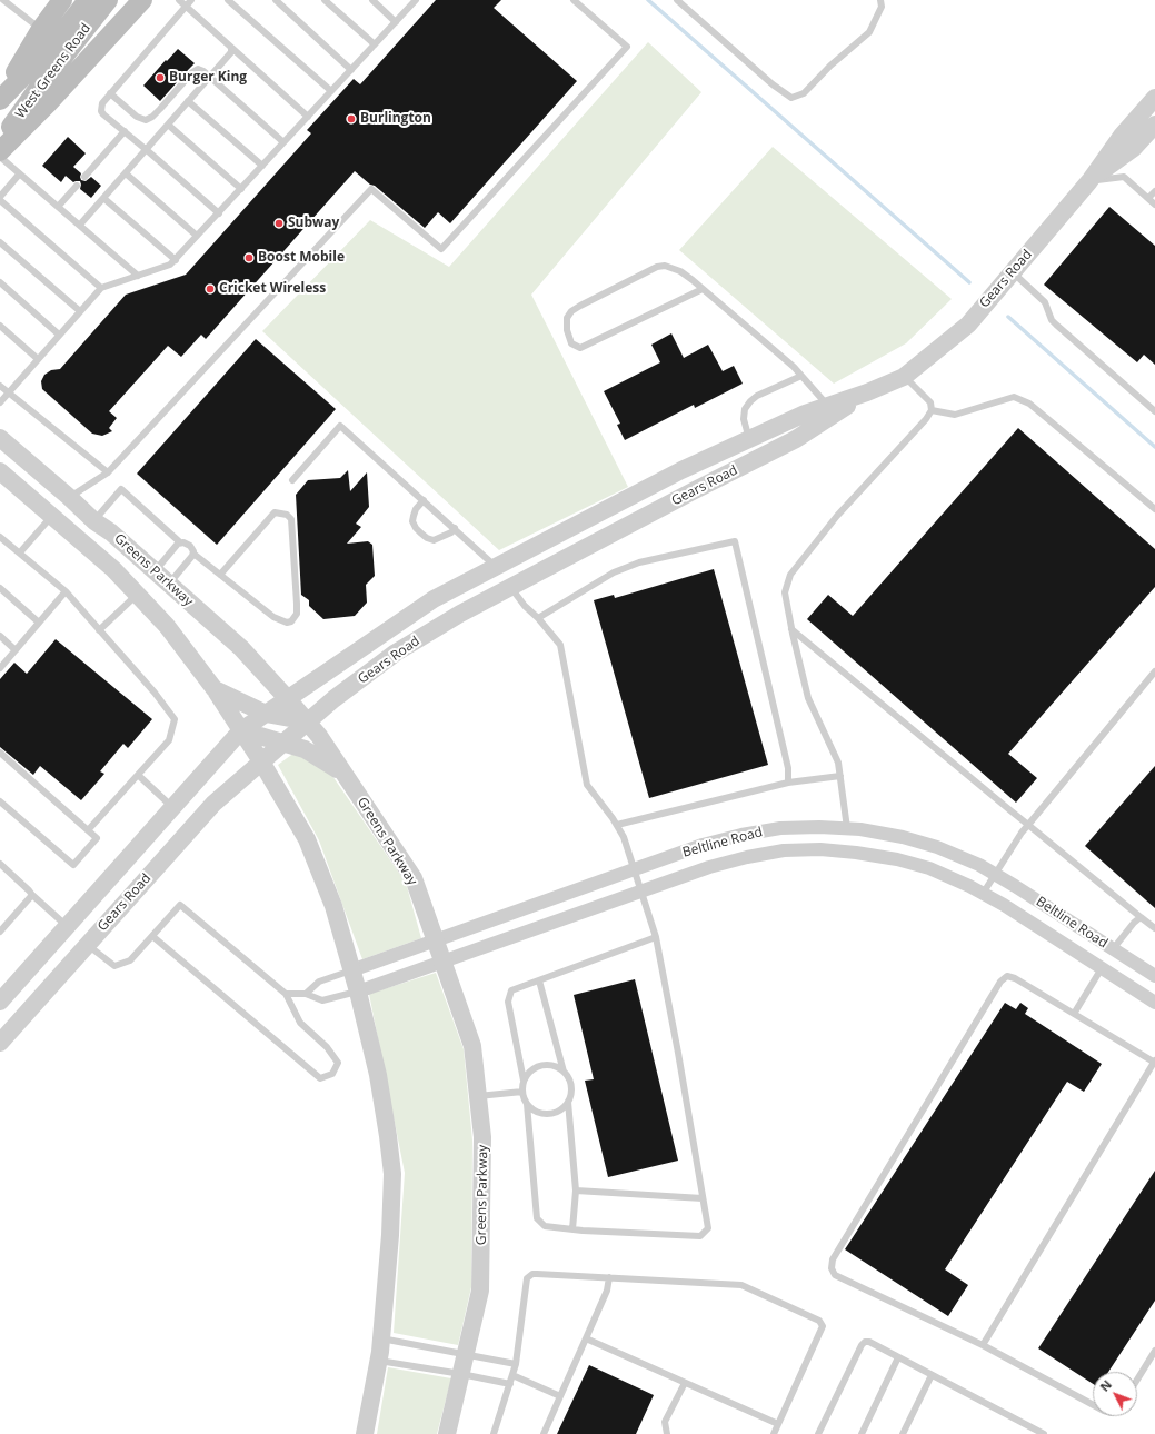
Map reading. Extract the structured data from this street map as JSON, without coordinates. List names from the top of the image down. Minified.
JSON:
{"streets":{"main road":["West Greens Road"],"street":["Gears Road","Greens Parkway","Beltline Road"]},"crossings":[["Gears Road","Greens Parkway"],["Greens Parkway","Beltline Road"]],"places":["Burger King","Burlington","Subway","Boost Mobile","Cricket Wireless"],"north":"top left"}
